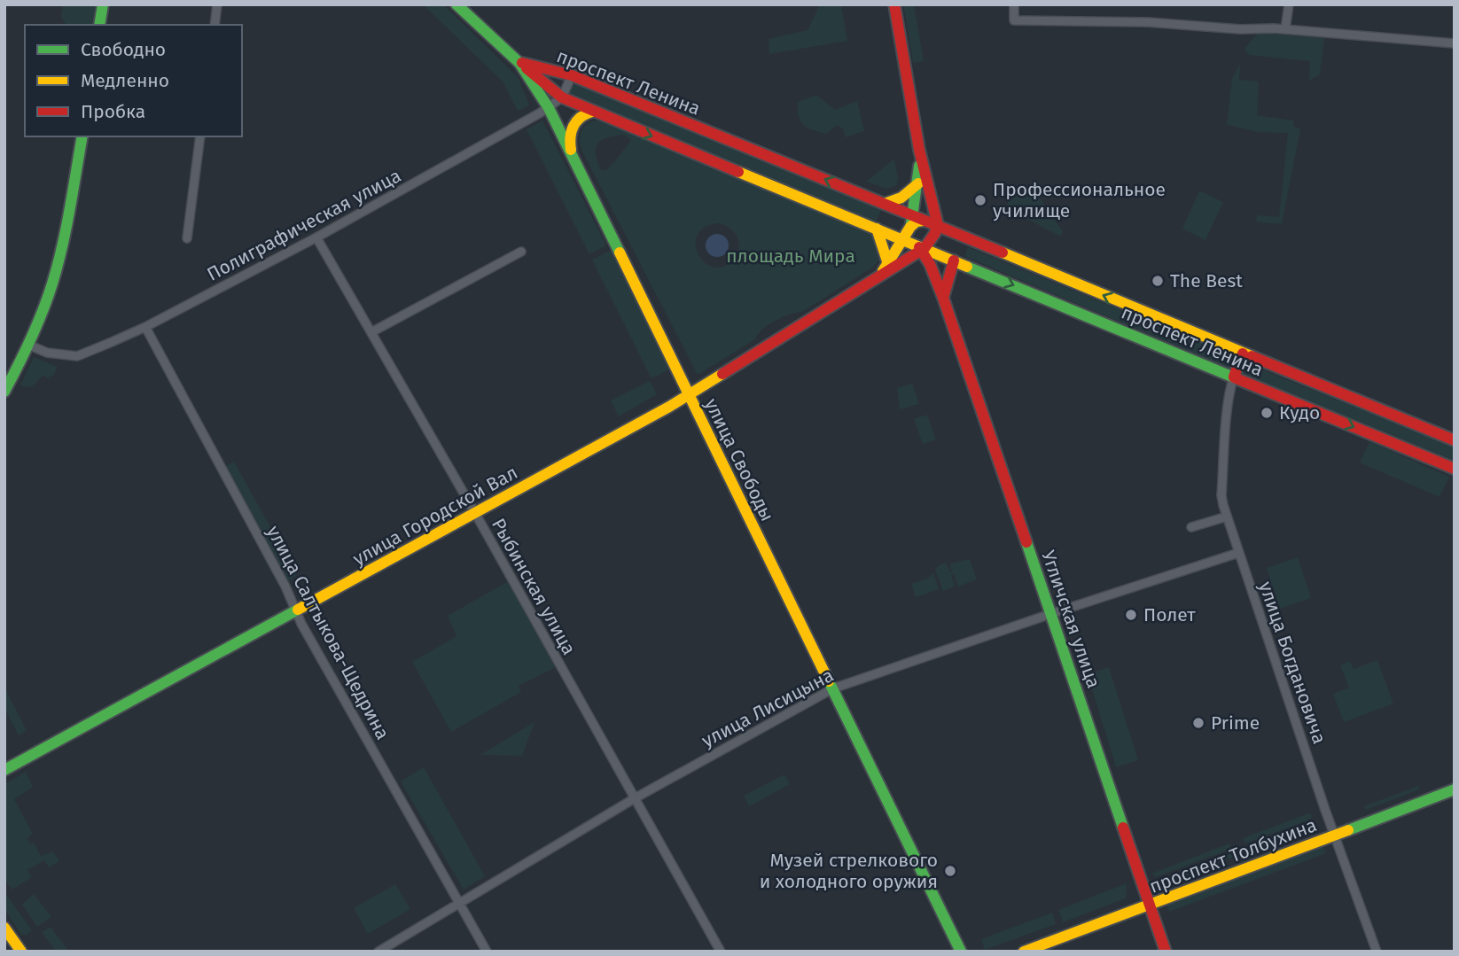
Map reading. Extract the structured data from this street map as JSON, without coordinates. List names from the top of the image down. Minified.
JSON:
{"streets":{"main road":["проспект Ленина","улица Свободы","улица Городской Вал","Угличская улица","проспект Толбухина"],"street":["Полиграфическая улица","Рыбинская улица","улица Салтыкова-Щедрина","улица Богдановича","улица Лисицына"]},"crossings":[["проспект Ленина","Полиграфическая улица"],["проспект Ленина","улица Свободы"],["проспект Ленина","улица Городской Вал"],["проспект Ленина","Угличская улица"],["проспект Ленина","улица Богдановича"],["Полиграфическая улица","улица Свободы"],["Полиграфическая улица","Рыбинская улица"],["Полиграфическая улица","улица Салтыкова-Щедрина"],["улица Свободы","улица Городской Вал"],["улица Свободы","улица Лисицына"],["улица Городской Вал","Рыбинская улица"],["улица Городской Вал","Угличская улица"],["улица Городской Вал","улица Салтыкова-Щедрина"],["Рыбинская улица","улица Лисицына"],["Угличская улица","улица Лисицына"],["Угличская улица","проспект Толбухина"],["улица Салтыкова-Щедрина","улица Лисицына"],["улица Богдановича","улица Лисицына"],["улица Богдановича","проспект Толбухина"]],"parks":["площадь Мира"],"places":["Профессиональное училище","The Best","Кудо","Полет","Prime","Музей стрелкового и холодного оружия"],"legend":["Свободно","Медленно","Пробка"]}
